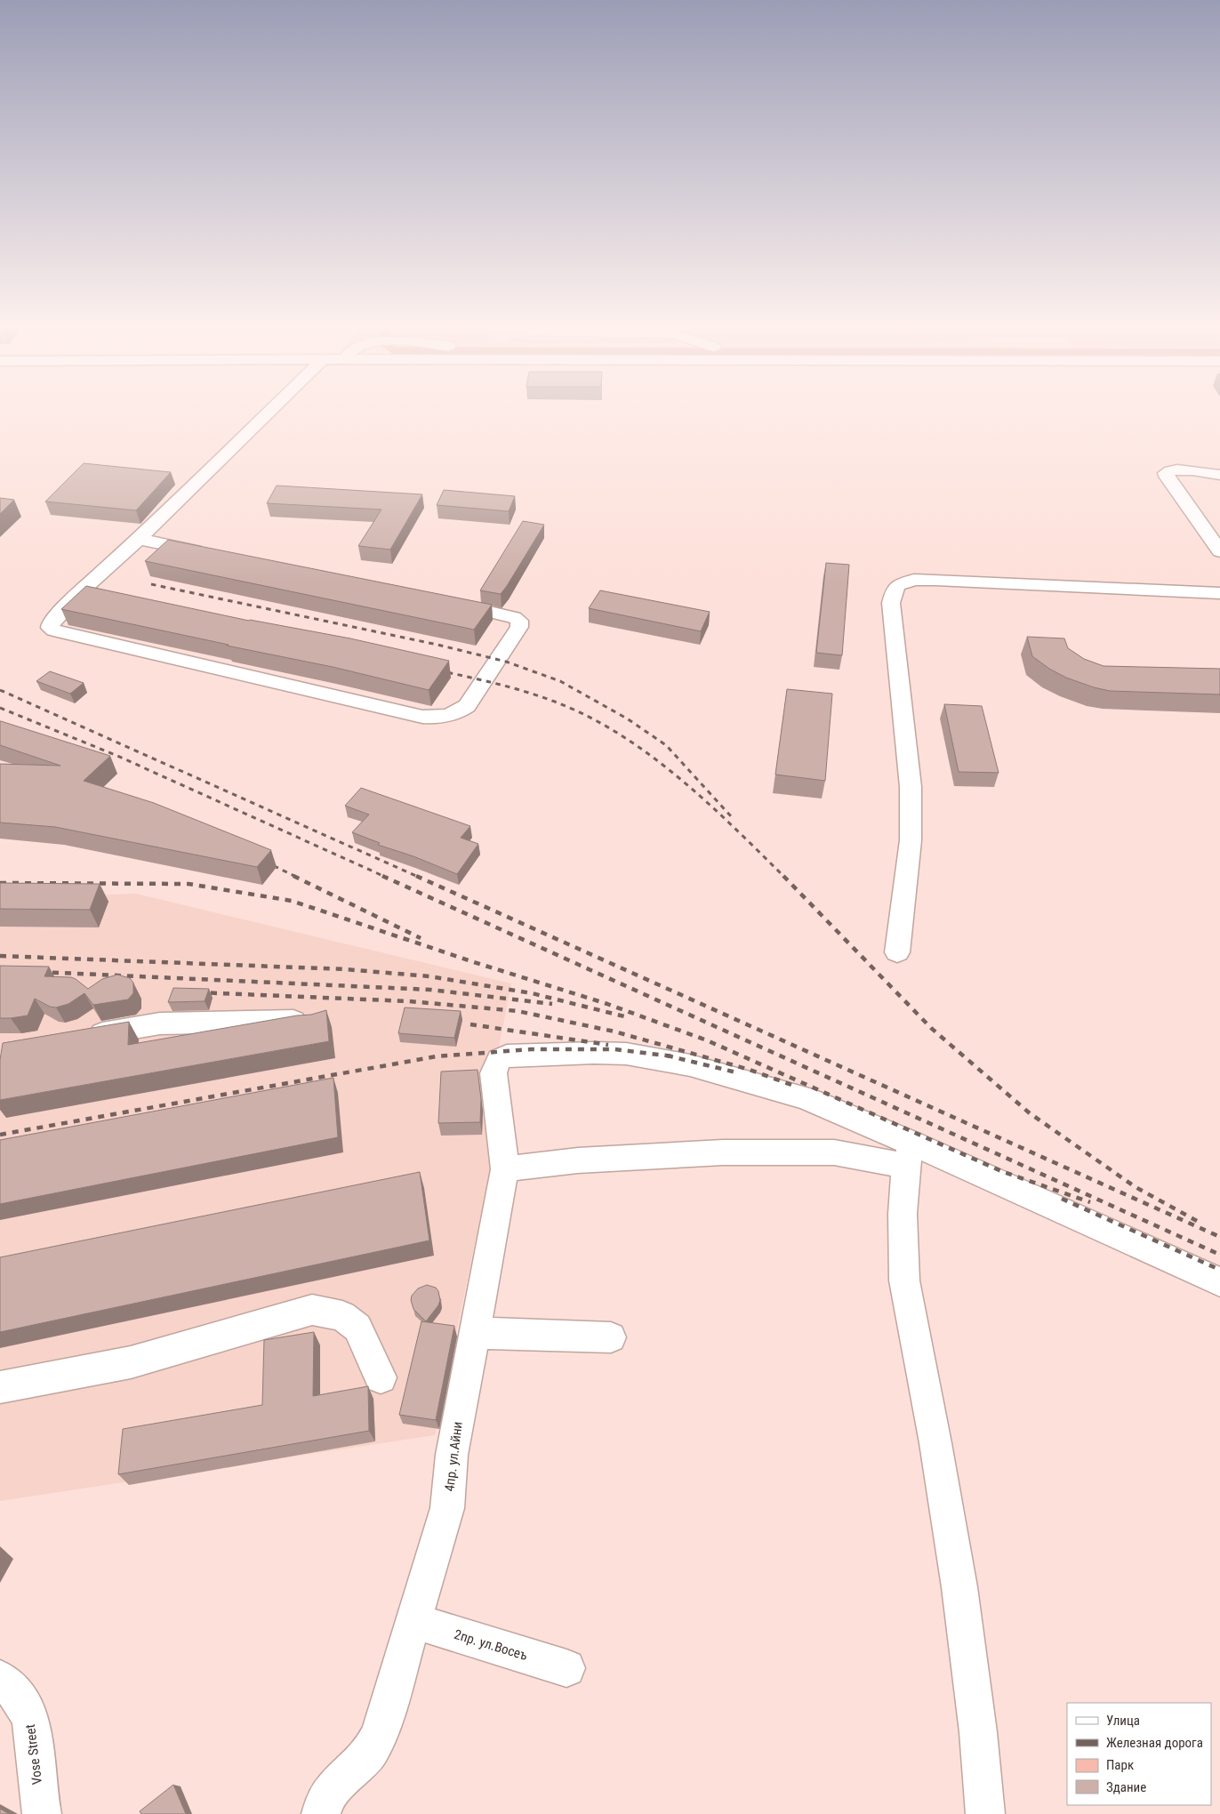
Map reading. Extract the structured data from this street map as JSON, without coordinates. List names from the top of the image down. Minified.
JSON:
{"streets":{"street":["4пр. ул.Айни","2пр. ул.Восеъ","Vose Street"]},"crossings":[["4пр. ул.Айни","2пр. ул.Восеъ"]],"legend":["Улица","Железная дорога","Парк","Здание"]}
